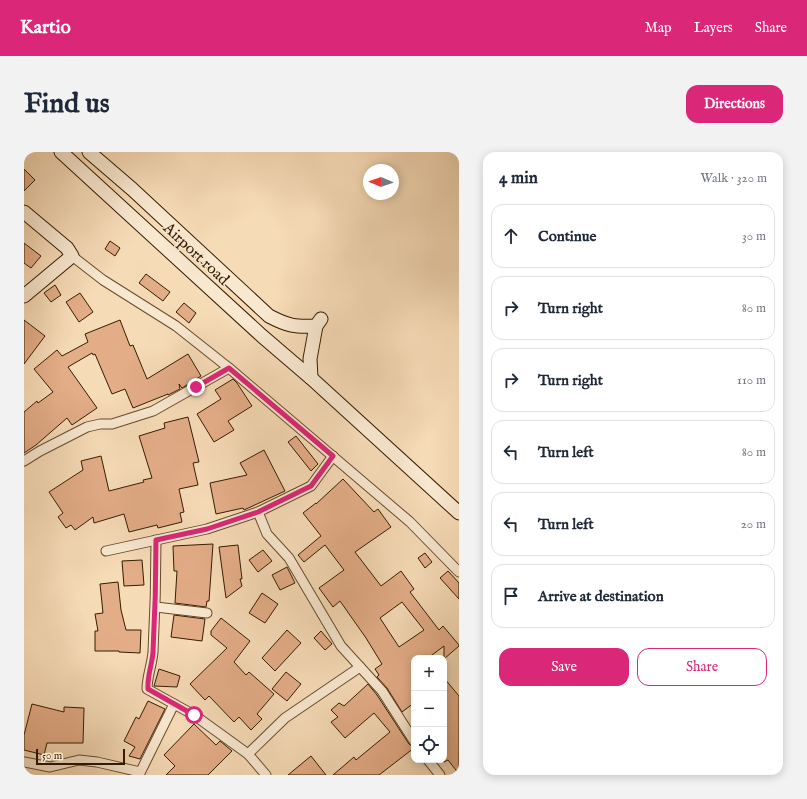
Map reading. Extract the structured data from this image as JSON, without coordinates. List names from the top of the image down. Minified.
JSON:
{"streets":{"main road":["Airport road"]},"scale_bar":"50 m","north":"left","page":{"header":"Kartio","nav":["Map","Layers","Share"],"buttons":["Directions",["Save","Share"]],"title":"Find us","heading":["4 min","Walk · 320 m"],"list":[["Continue","30 m"],["Turn right","80 m"],["Turn right","110 m"],["Turn left","80 m"],["Turn left","20 m"],"Arrive at destination"],"map_buttons":["+","−"],"scale":"50 m"}}
